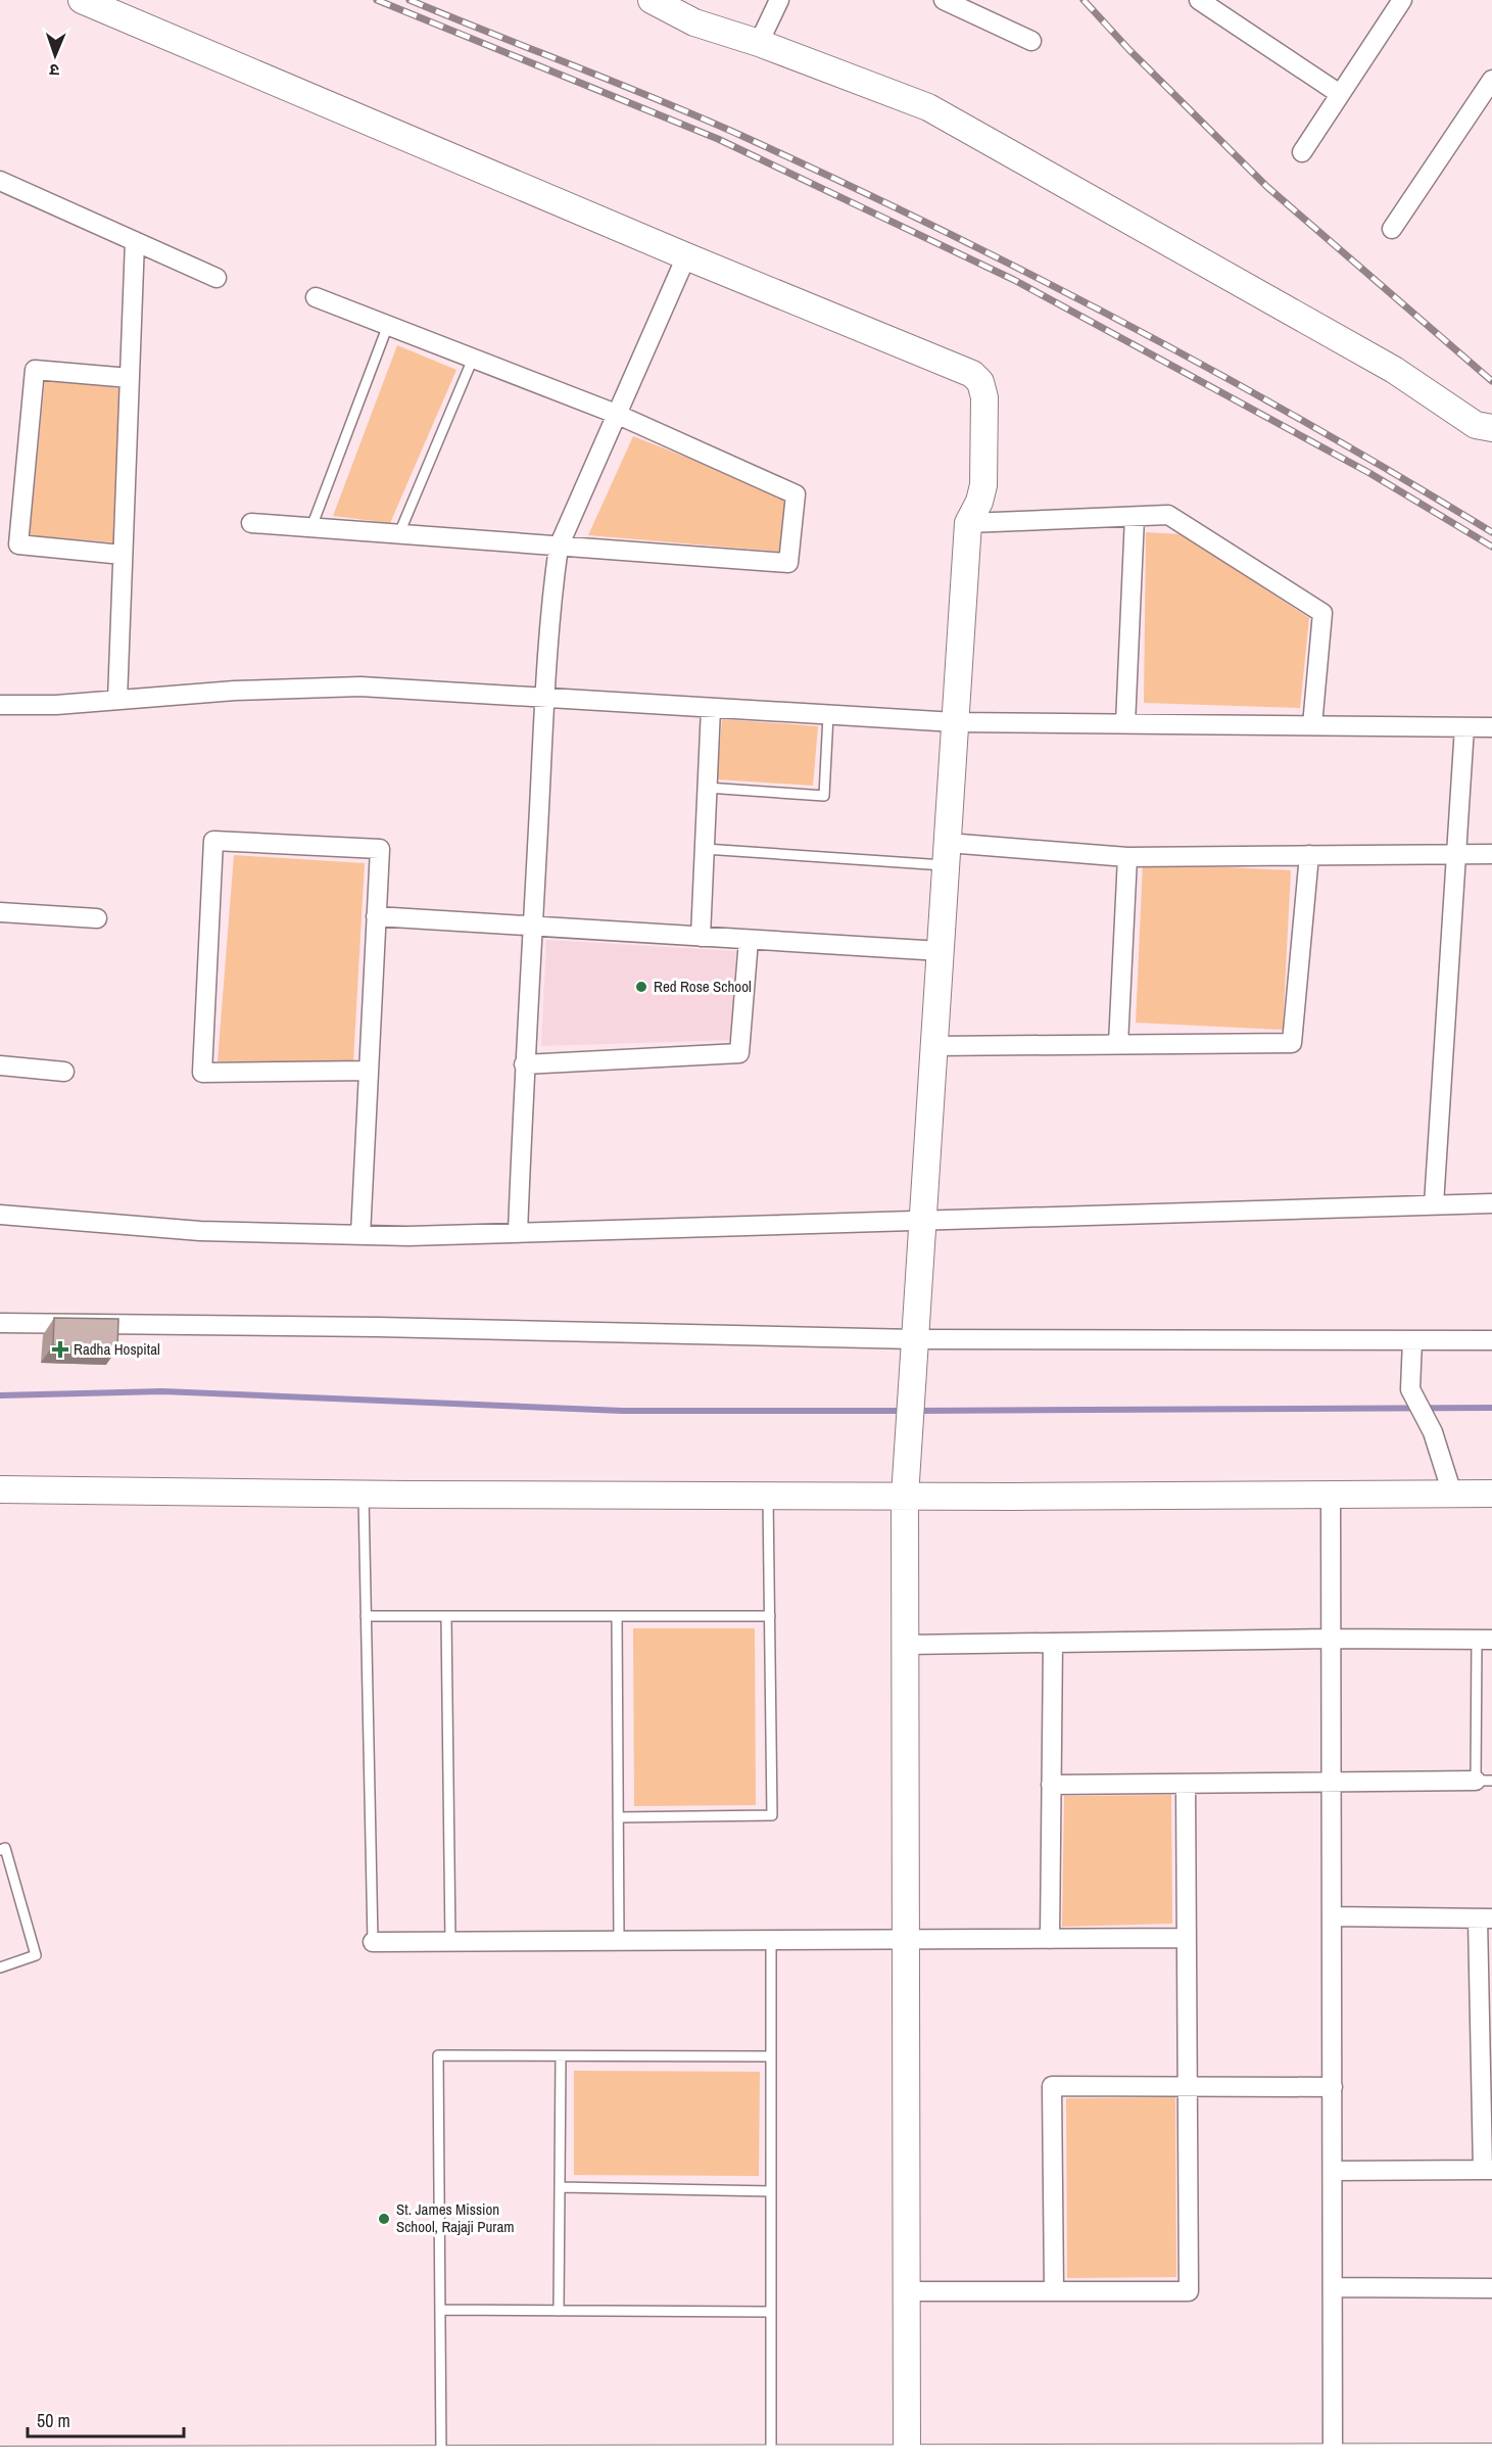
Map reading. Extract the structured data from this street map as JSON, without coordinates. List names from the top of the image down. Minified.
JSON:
{"places":{"other":["Red Rose School","St. James Mission School, Rajaji Puram"],"health":["Radha Hospital"]},"scale_bar":"50 m","north":"bottom"}
